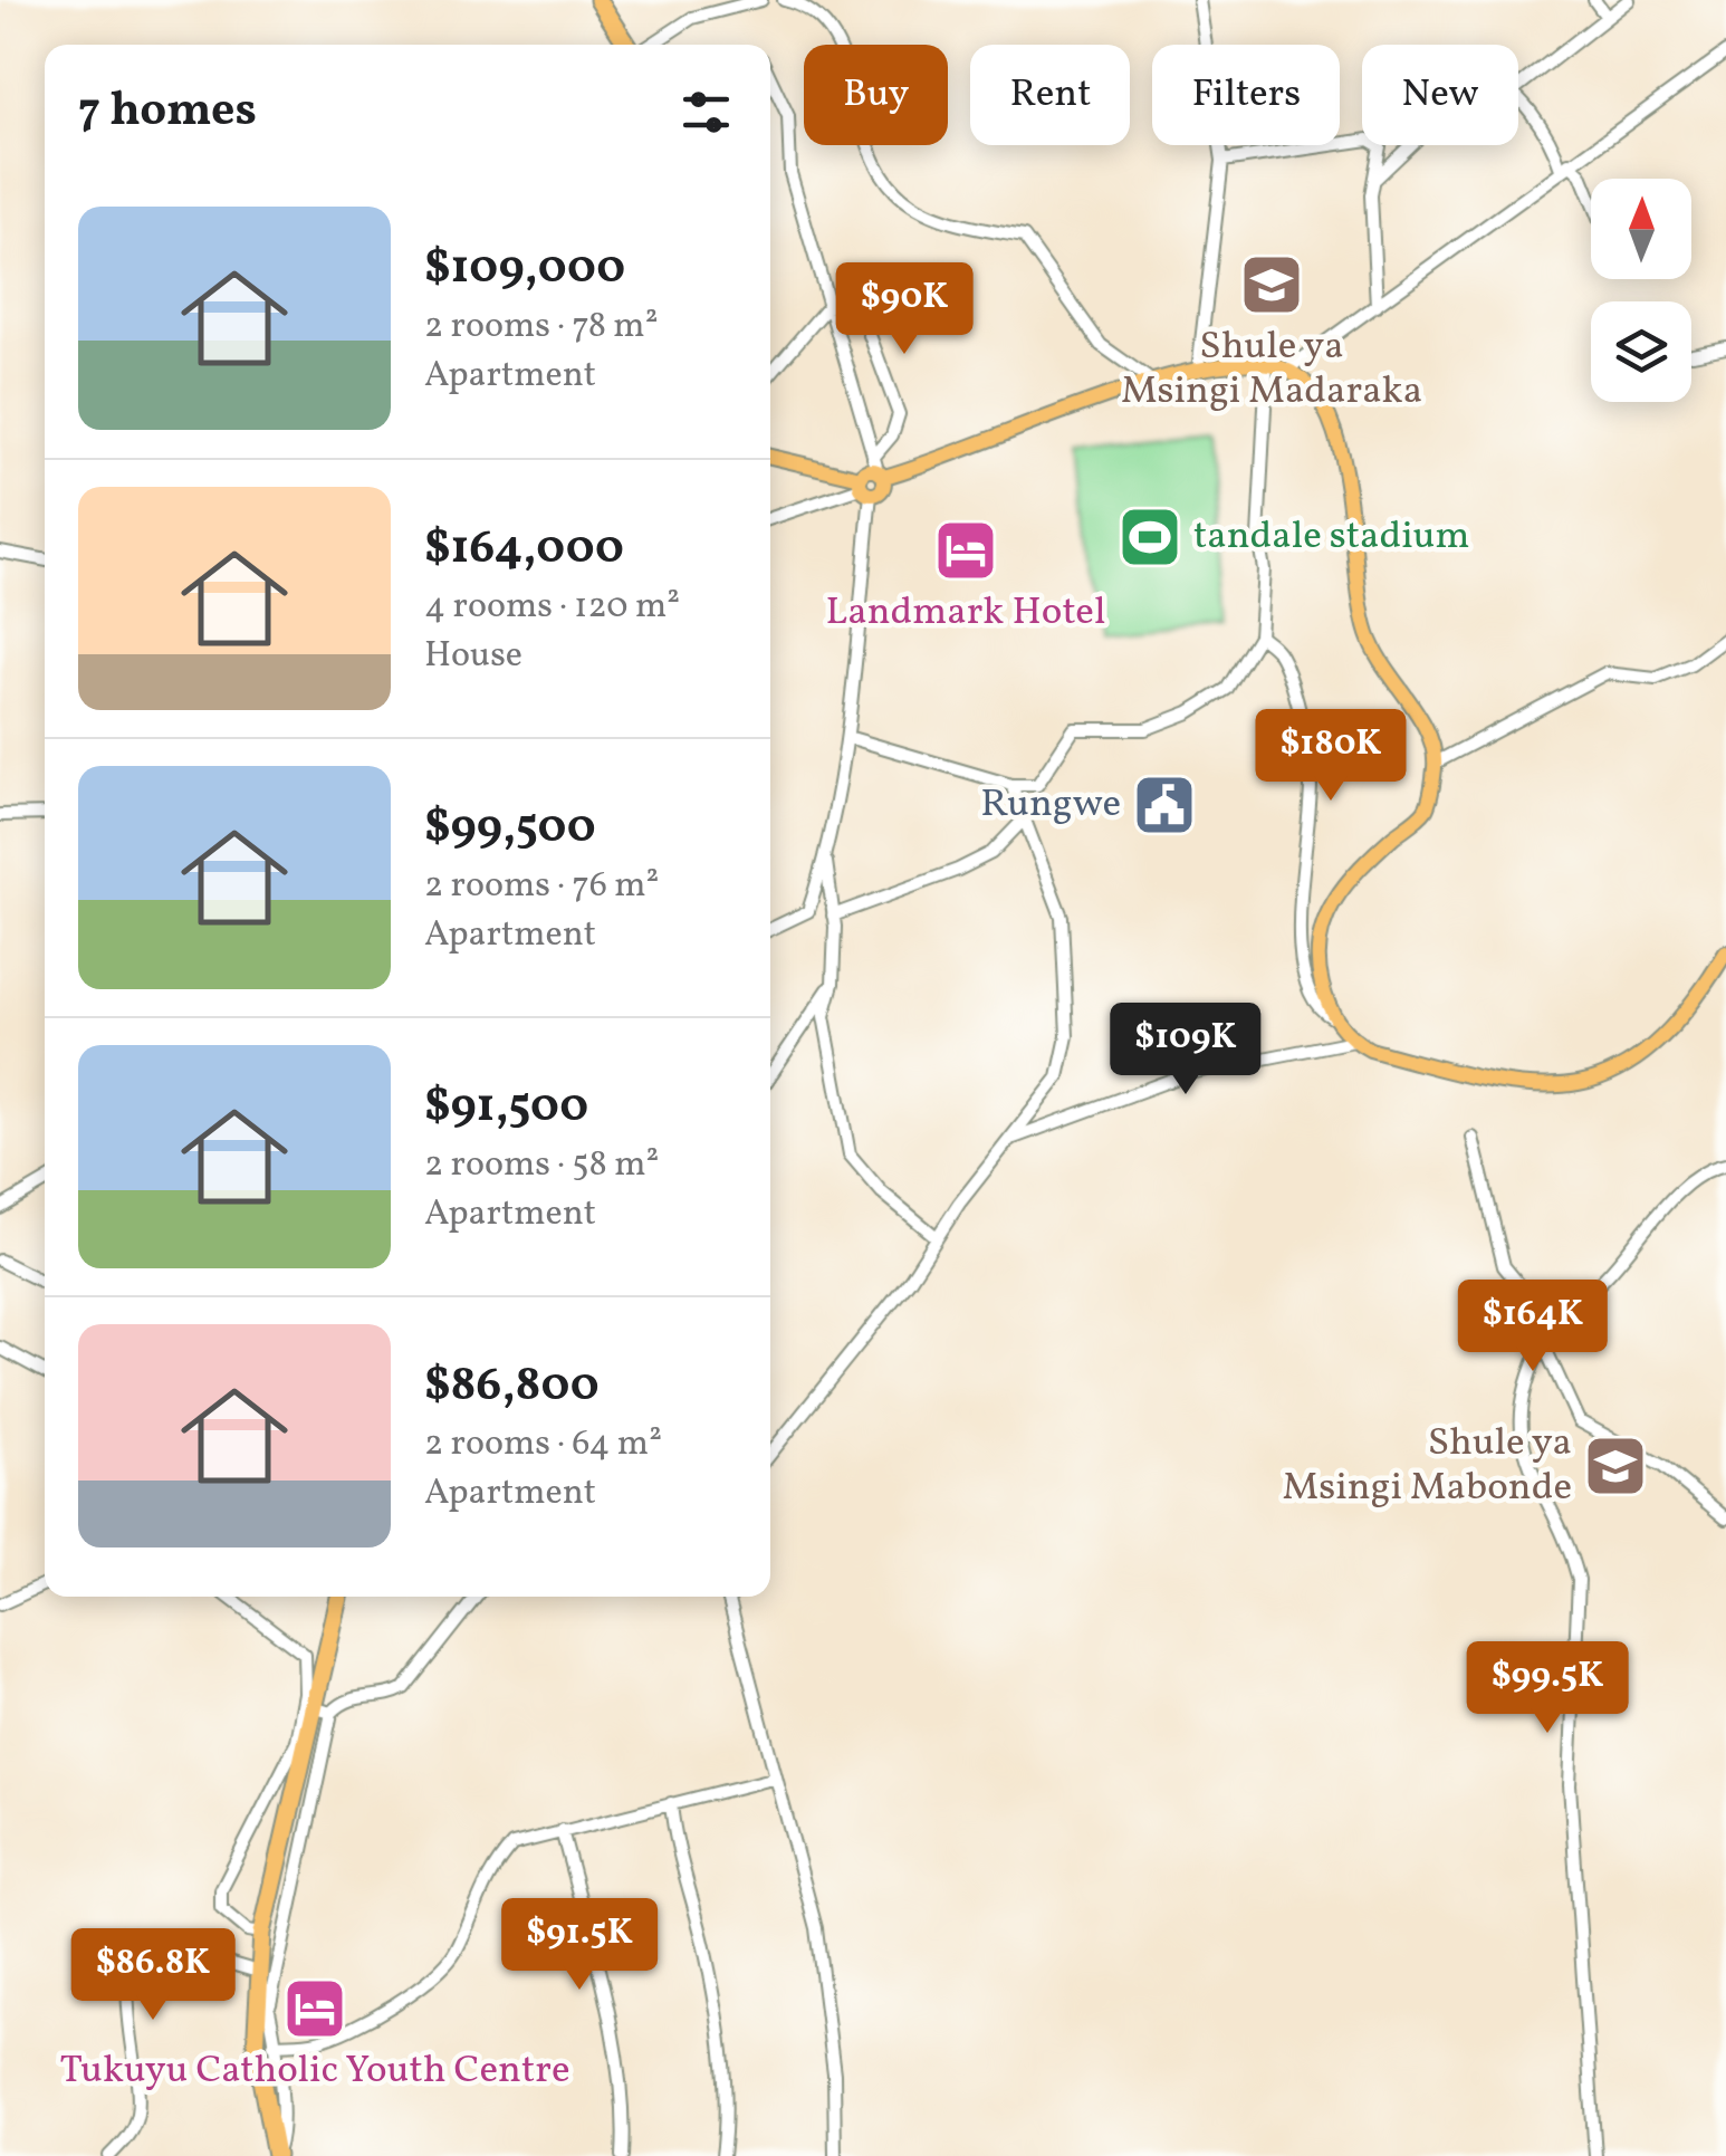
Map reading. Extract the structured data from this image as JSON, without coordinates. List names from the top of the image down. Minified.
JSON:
{"places":{"school or university":["Shule ya Msingi Madaraka","Shule ya Msingi Mabonde"],"sports":["tandale stadium"],"hotel":["Landmark Hotel","Tukuyu Catholic Youth Centre"],"public building":["Rungwe"]},"north":"top","page":{"chip":["Buy","Rent","Filters","New"],"heading":"7 homes","list":[{"name":"$109,000","note":"2 rooms · 78 m² · Apartment"},{"name":"$164,000","note":"4 rooms · 120 m² · House"},{"name":"$99,500","note":"2 rooms · 76 m² · Apartment"},{"name":"$91,500","note":"2 rooms · 58 m² · Apartment"},{"name":"$86,800","note":"2 rooms · 64 m² · Apartment"}],"price":["$90K","$180K","$109K","$164K","$99.5K","$91.5K","$86.8K"]}}
